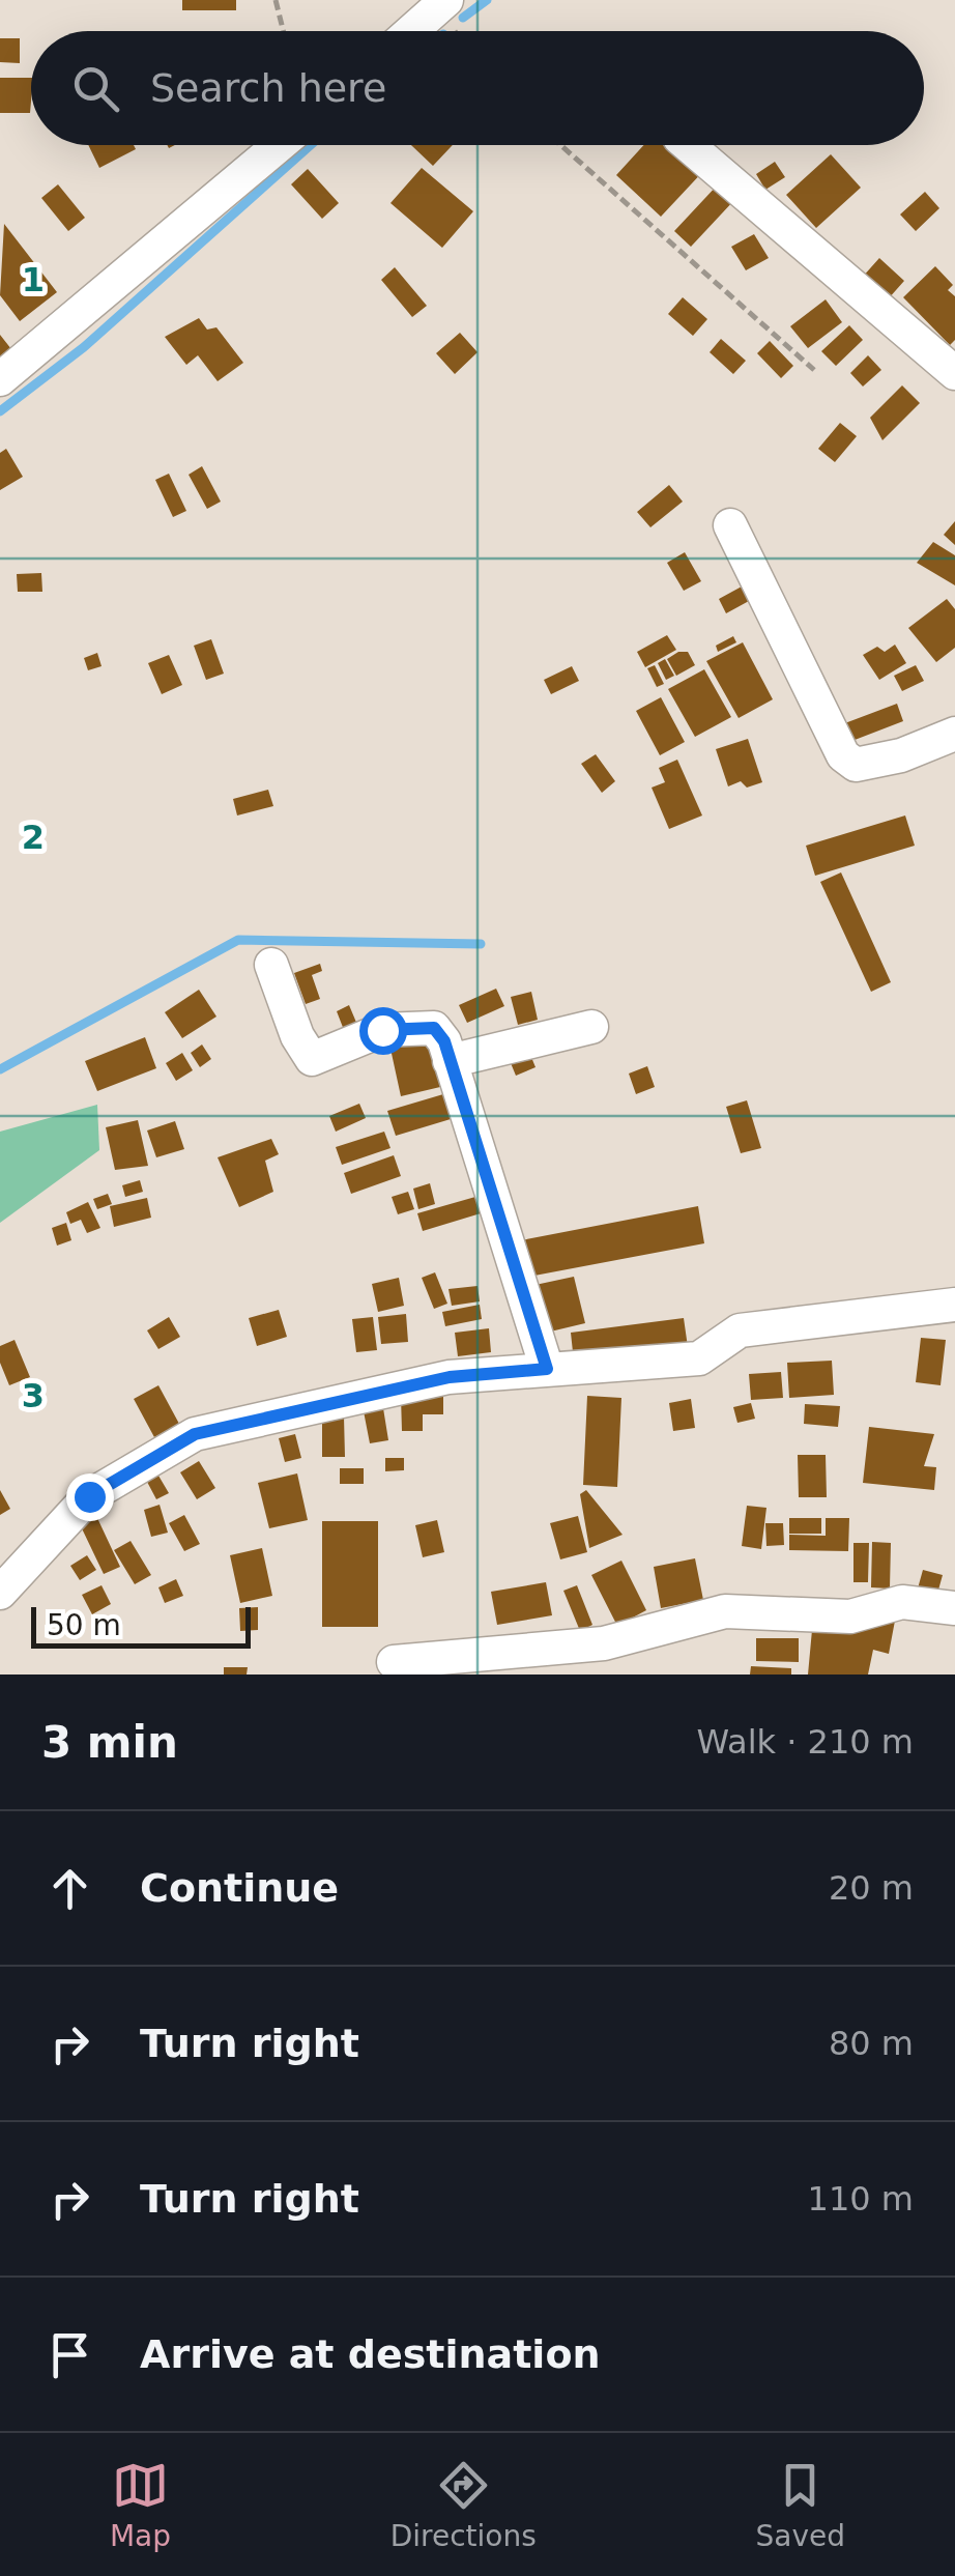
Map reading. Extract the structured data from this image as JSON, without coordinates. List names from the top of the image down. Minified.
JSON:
{"scale_bar":"50 m","page":{"search":"Search here","scale":"50 m","heading":["3 min","Walk · 210 m"],"list":[["Continue","20 m"],["Turn right","80 m"],["Turn right","110 m"],"Arrive at destination"],"nav":["Map","Directions","Saved"]},"grid":{"rows":["1","2","3"]}}
